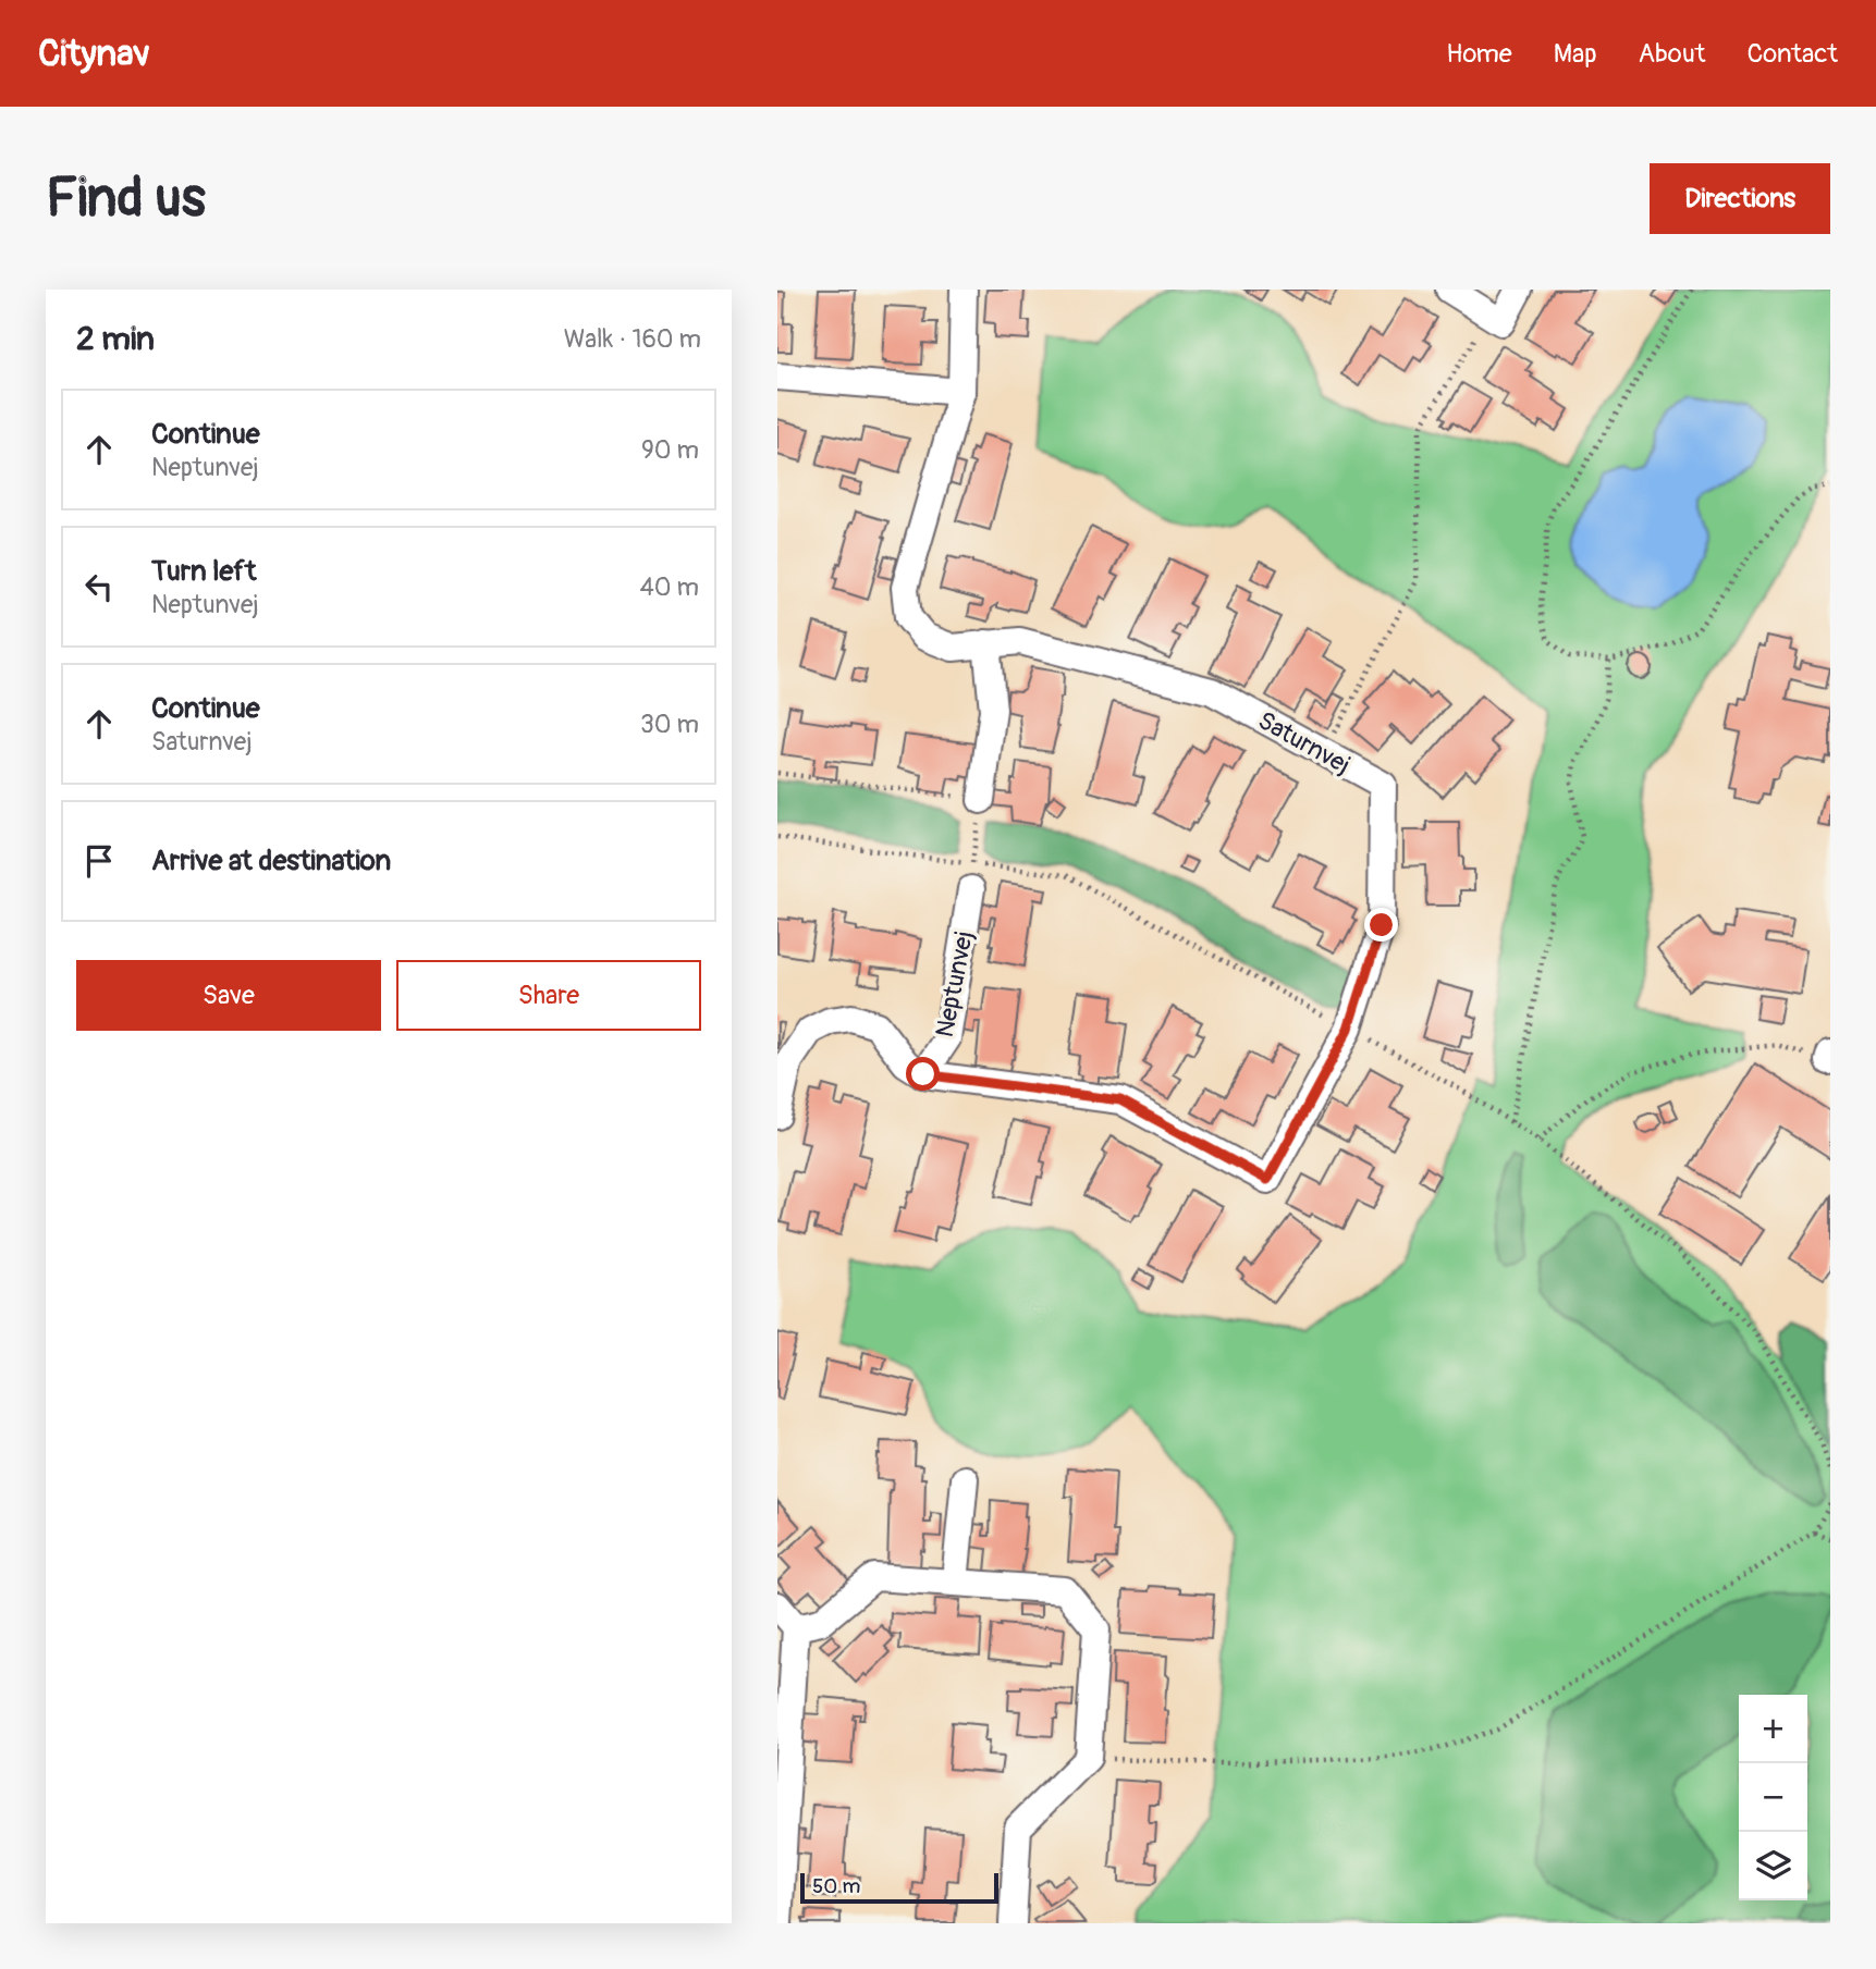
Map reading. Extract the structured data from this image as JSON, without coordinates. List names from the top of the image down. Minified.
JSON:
{"streets":{"street":["Saturnvej","Neptunvej"]},"crossings":[["Saturnvej","Neptunvej"]],"scale_bar":"50 m","page":{"header":"Citynav","nav":["Home","Map","About","Contact"],"buttons":["Directions",["Save","Share"]],"title":"Find us","heading":["2 min","Walk · 160 m"],"list":[["Continue","Neptunvej","90 m"],["Turn left","Neptunvej","40 m"],["Continue","Saturnvej","30 m"],"Arrive at destination"],"map_buttons":["+","−"],"scale":"50 m"}}
